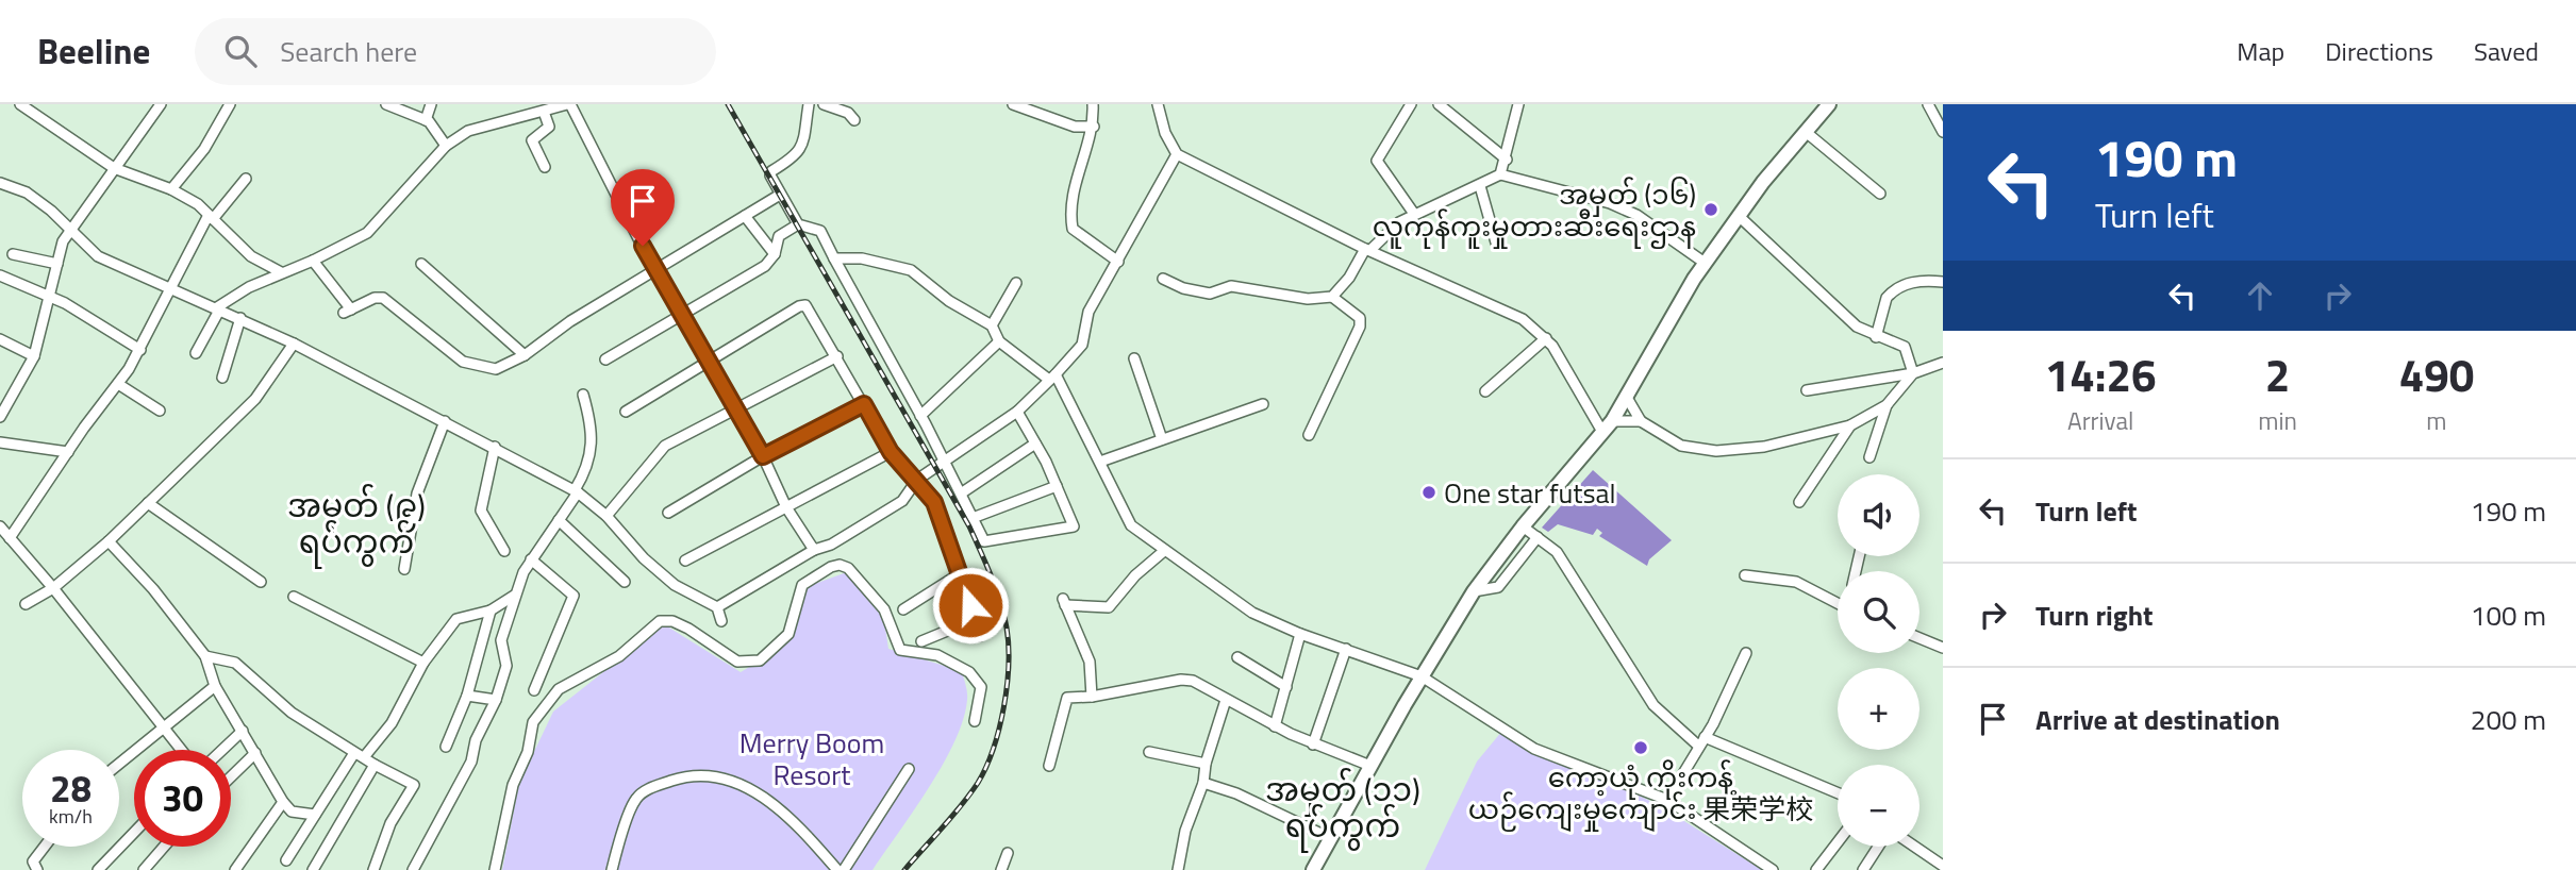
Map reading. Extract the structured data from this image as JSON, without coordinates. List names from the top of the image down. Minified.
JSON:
{"districts":["အမှတ် (၉) ရပ်ကွက်","အမှတ် (၁၁) ရပ်ကွက်"],"parks":["Merry Boom Resort"],"places":["အမှတ် (၁၆) လူကုန်ကူးမှုတားဆီးရေးဌာန","One star futsal","ကော့ယုံ ကိုးကန့် ယဉ်ကျေးမှုကျောင်း 果荣学校"],"page":{"header":"Beeline","search":"Search here","nav":["Map","Directions","Saved"],"turn":["190 m","Turn left"],"eta":["14:26","Arrival","2","min","490","m"],"list":[{"name":"Turn left","value":"190 m"},{"name":"Turn right","value":"100 m"},{"name":"Arrive at destination","value":"200 m"}],"map_buttons":["+","−"],"speed":"28 km/h","limit":"30"}}
